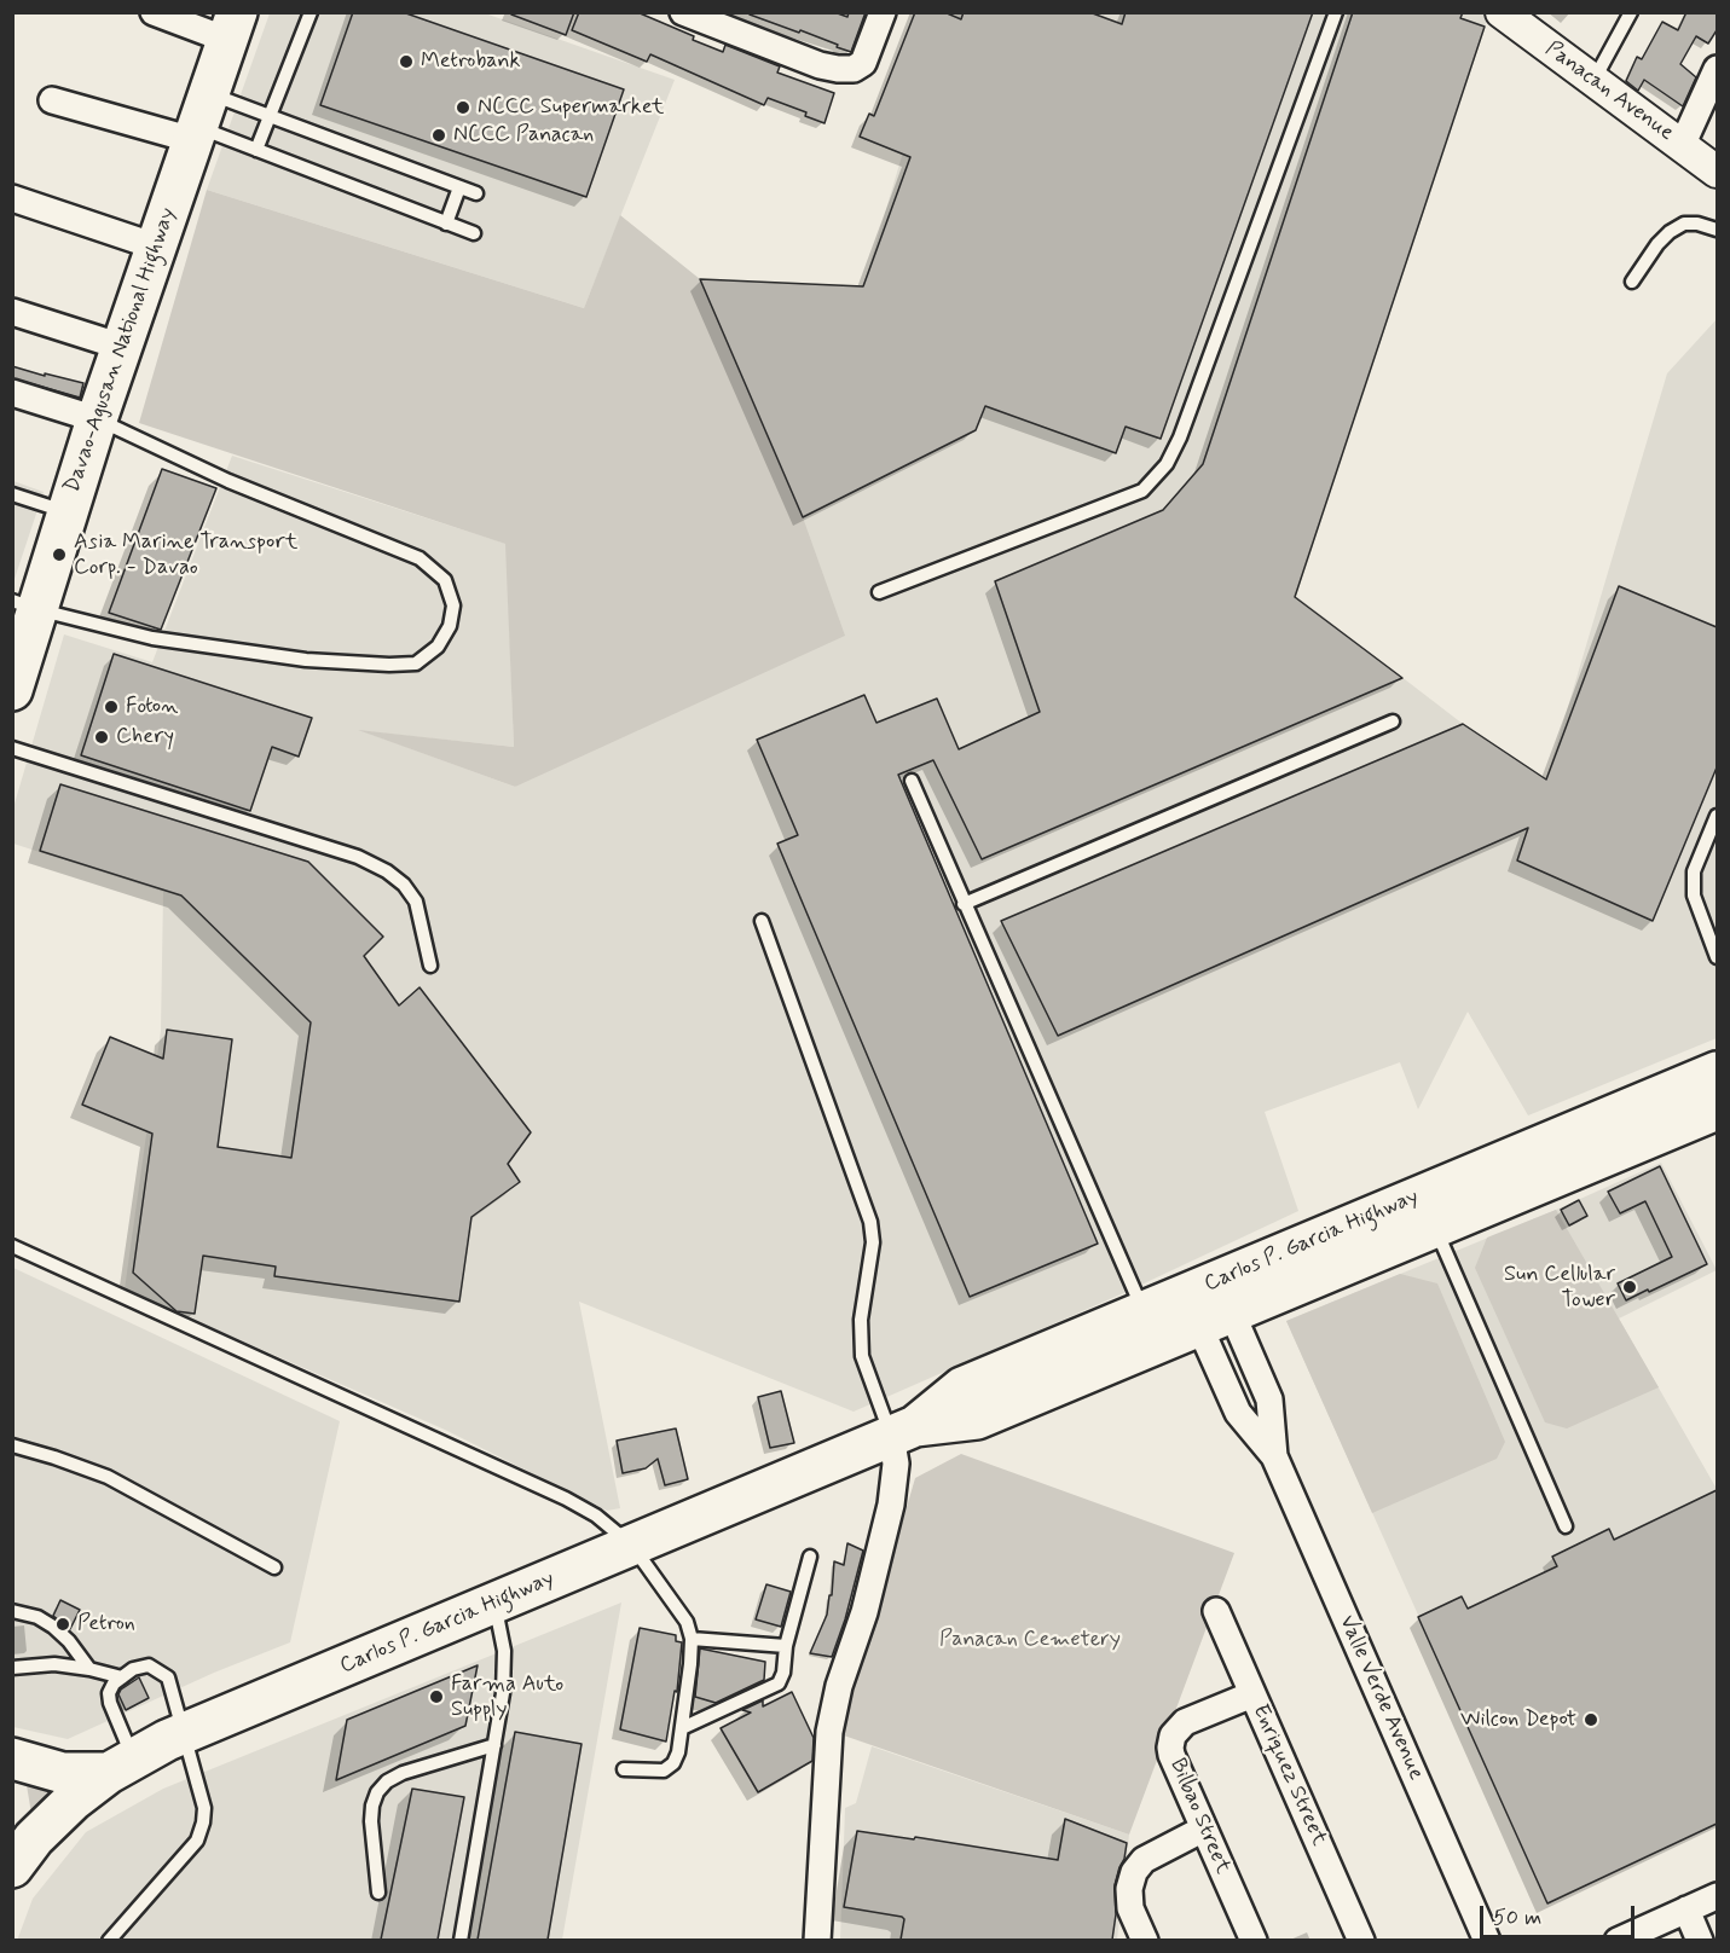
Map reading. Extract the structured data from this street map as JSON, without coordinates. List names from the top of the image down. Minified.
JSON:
{"streets":{"main road":["Davao-Agusan National Highway","Carlos P. Garcia Highway"],"street":["Panacan Avenue","Valle Verde Avenue","Enriquez Street","Bilbao Street"]},"crossings":[["Carlos P. Garcia Highway","Valle Verde Avenue"],["Enriquez Street","Bilbao Street"]],"parks":["Panacan Cemetery"],"places":["Metrobank","NCCC Supermarket","NCCC Panacan","Asia Marine Transport Corp. - Davao","Foton","Chery","Sun Cellular Tower","Petron","Farma Auto Supply","Wilcon Depot"],"scale_bar":"50 m"}
